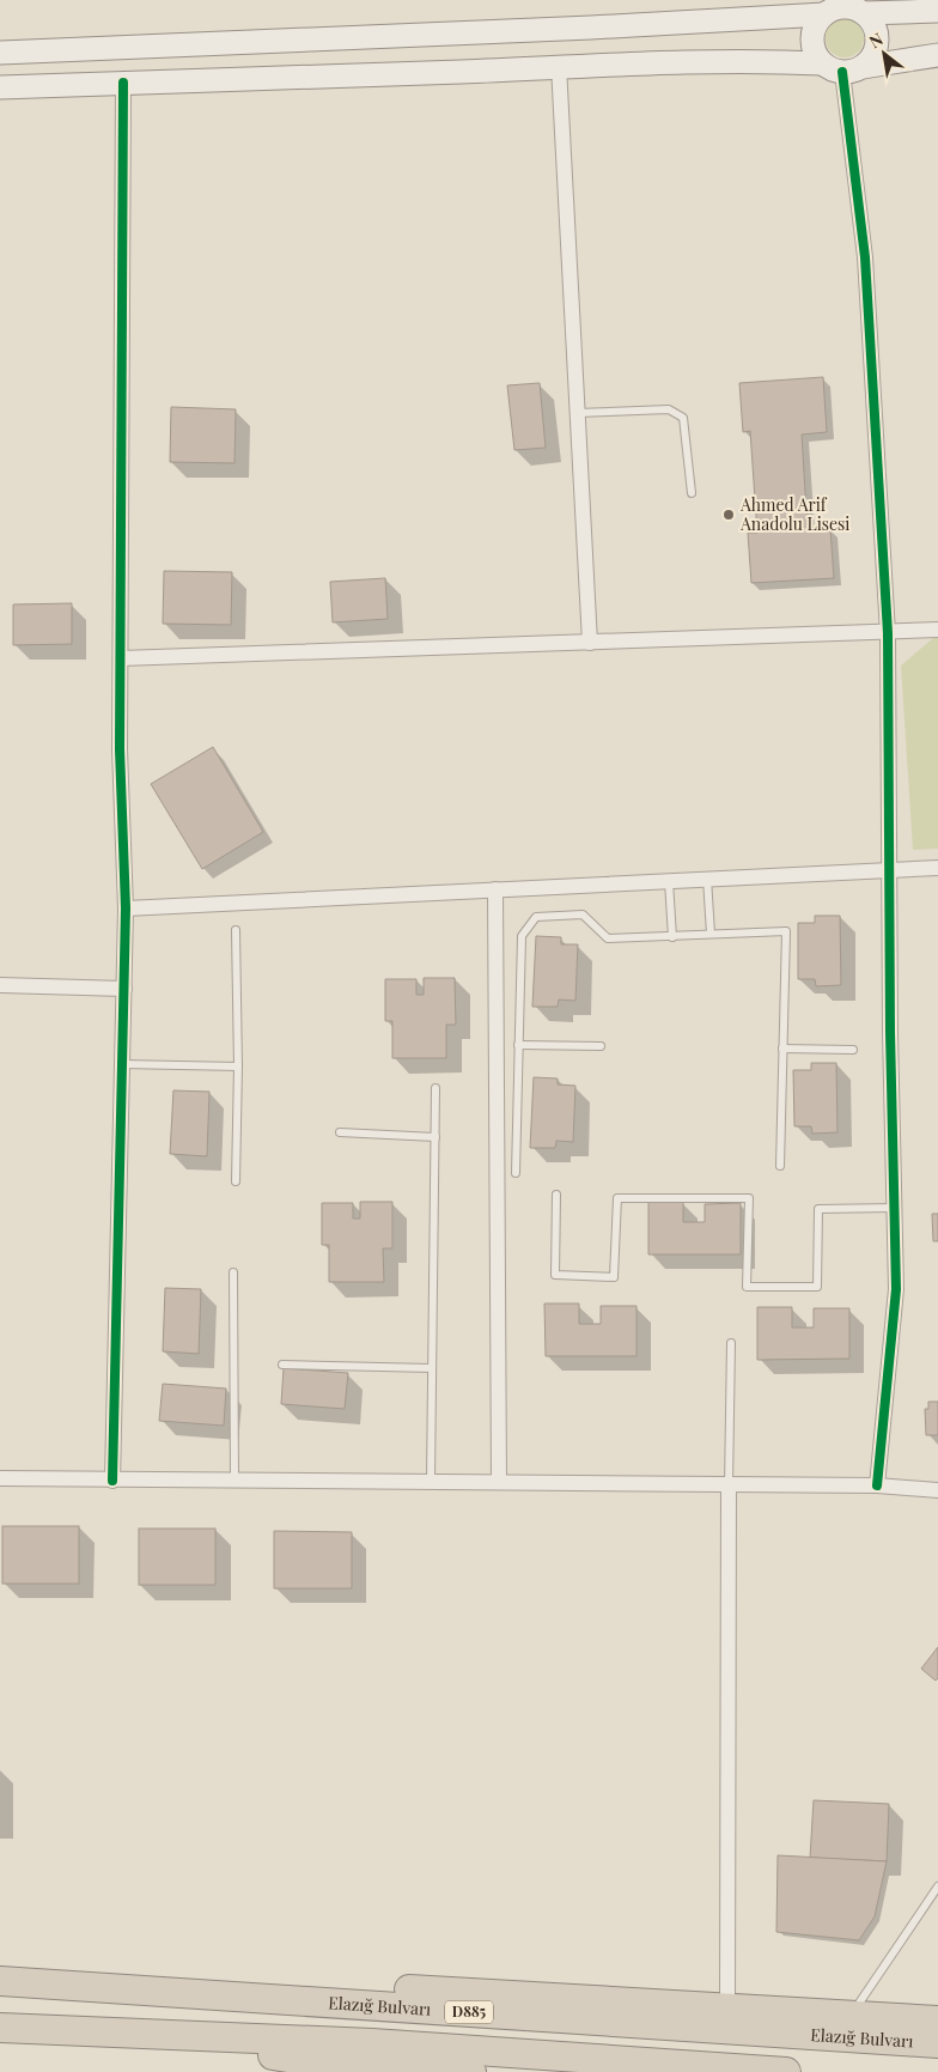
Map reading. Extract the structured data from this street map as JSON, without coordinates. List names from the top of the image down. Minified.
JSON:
{"streets":{"highway":["Elazığ Bulvarı","D885"]},"places":["Ahmed Arif Anadolu Lisesi"],"north":"top left"}
